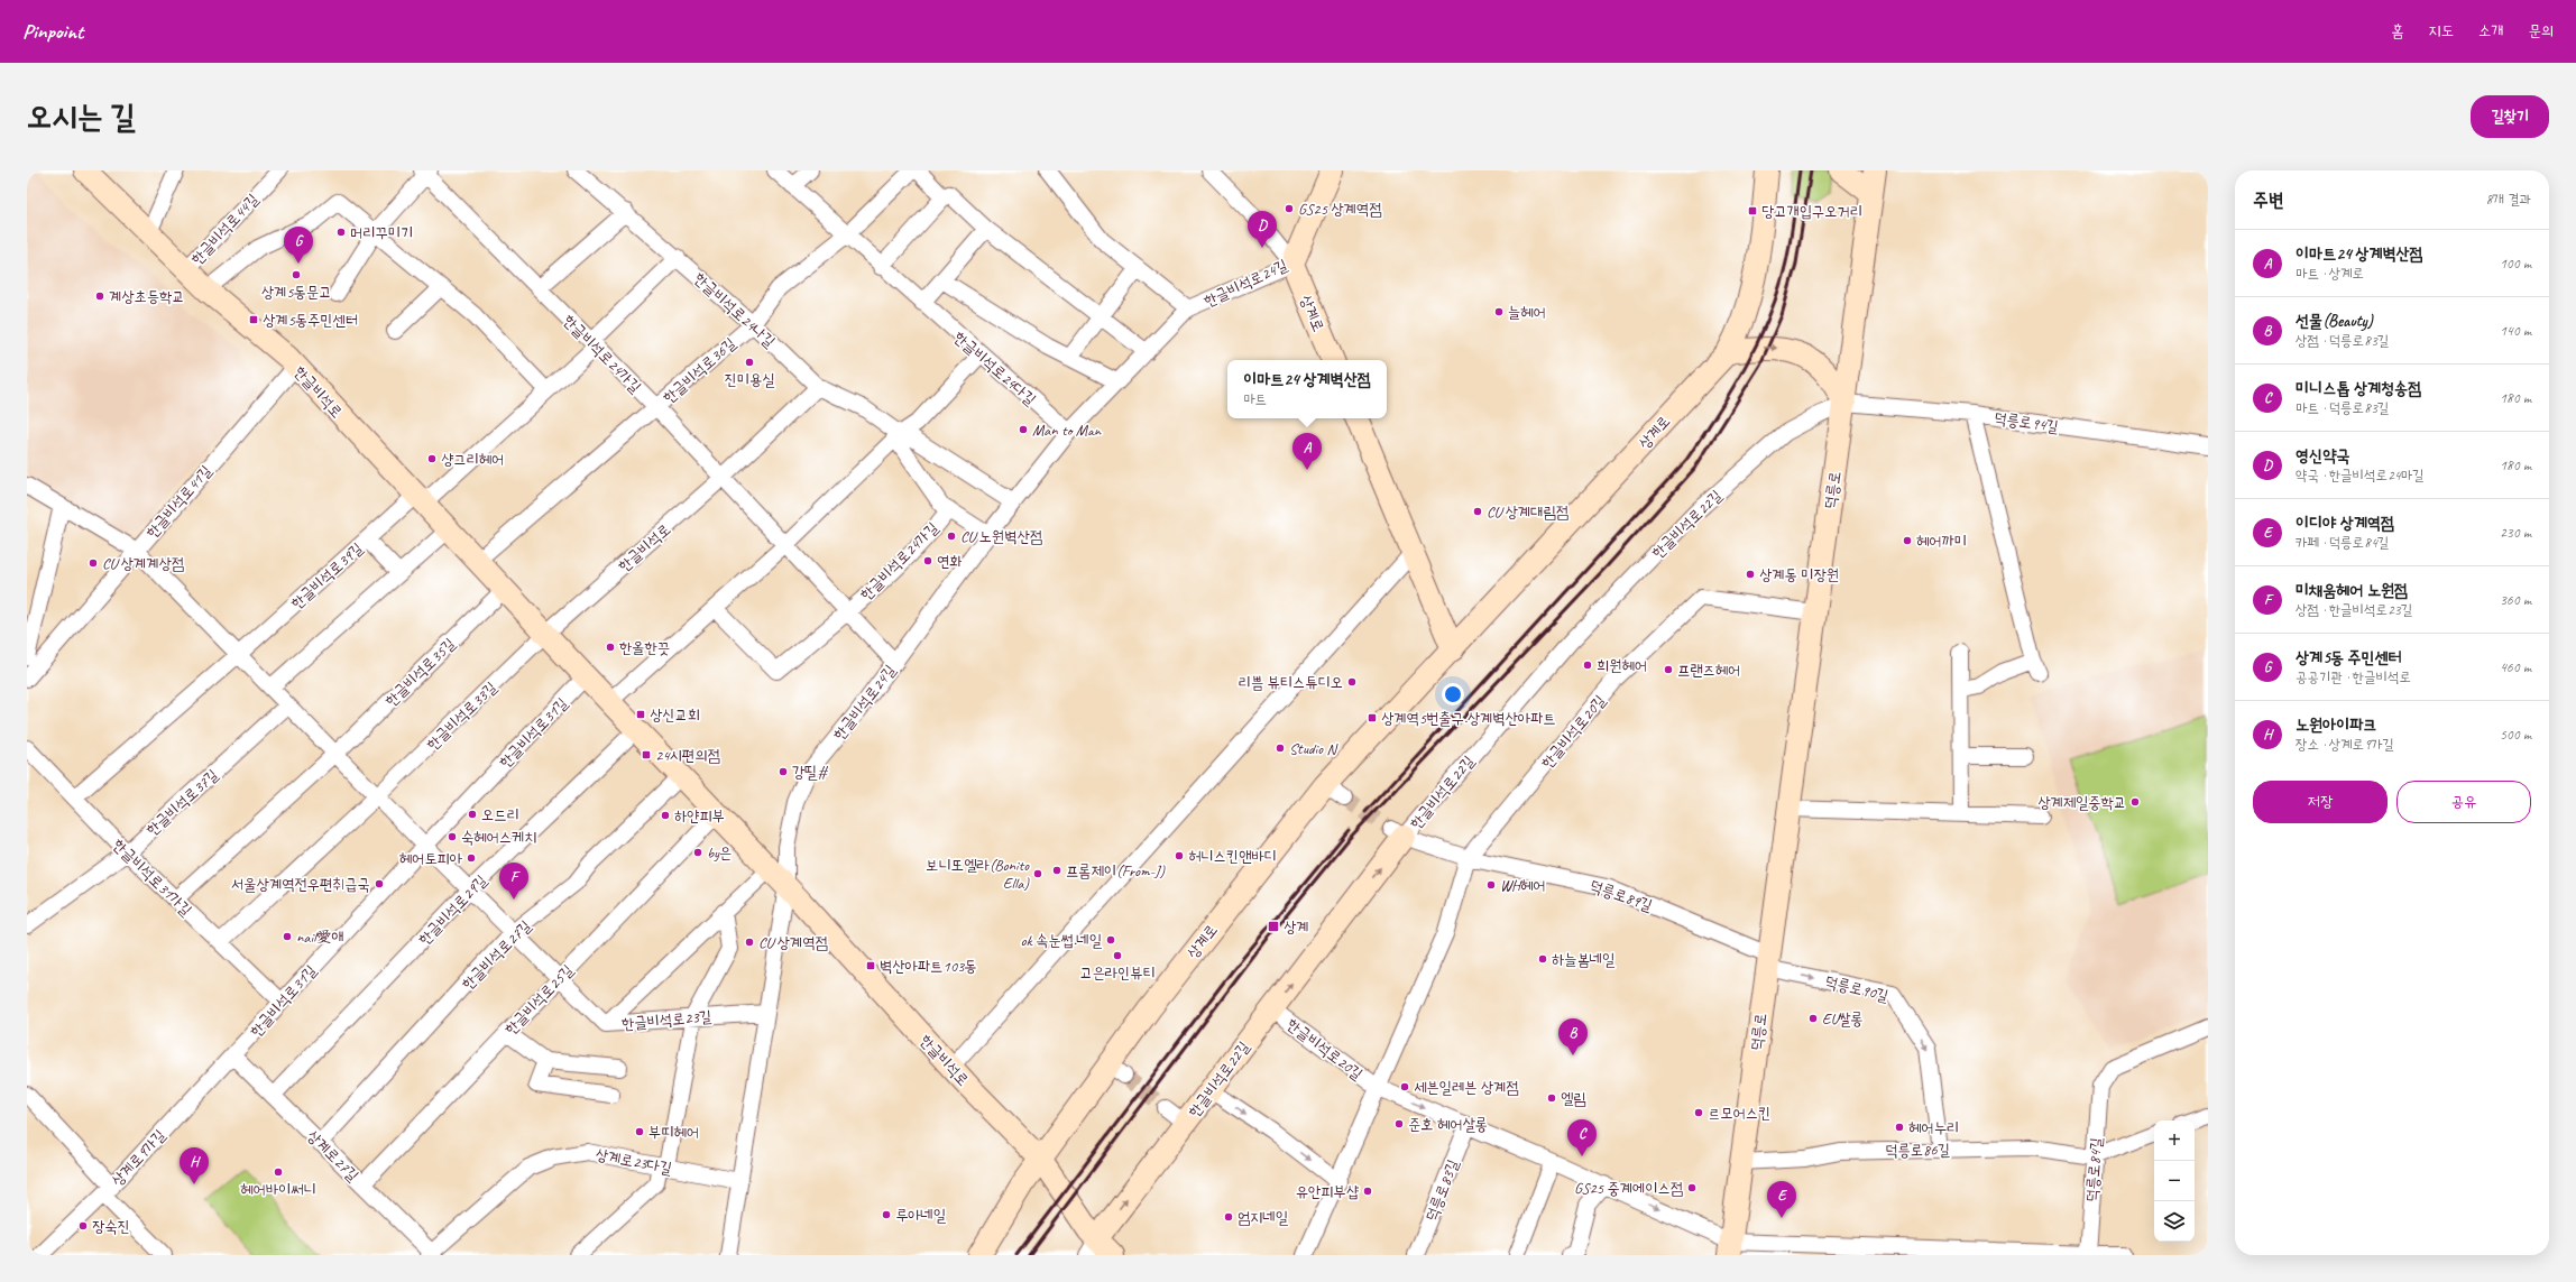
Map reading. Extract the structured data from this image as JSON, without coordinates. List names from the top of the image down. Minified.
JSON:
{"streets":{"main road":["한글비석로24길","상계로","한글비석로","덕릉로","한글비석로22길"],"street":["한글비석로44길","한글비석로24나길","한글비석로24가길","한글비석로24다길","한글비석로36길","덕릉로94길","한글비석로41길","한글비석로39길","한글비석로35길","한글비석로33길","한글비석로20길","한글비석로31길","한글비석로37길","한글비석로31가길","덕릉로89길","한글비석로29길","한글비석로27길","덕릉로90길","한글비석로25길","한글비석로23길","덕릉로86길","상계로27길","상계로9가길","상계로23다길","덕릉로84길","덕릉로83길"]},"crossings":[["한글비석로44길","한글비석로"],["한글비석로24길","한글비석로24나길"],["한글비석로24길","상계로"],["한글비석로24길","한글비석로24가길"],["한글비석로24길","한글비석로24다길"],["한글비석로24길","한글비석로"],["한글비석로24나길","한글비석로36길"],["상계로","한글비석로"],["한글비석로24가길","한글비석로36길"],["한글비석로24가길","한글비석로"],["한글비석로24다길","한글비석로36길"],["한글비석로36길","한글비석로"],["한글비석로","한글비석로41길"],["한글비석로","한글비석로22길"],["한글비석로","한글비석로39길"],["한글비석로","한글비석로35길"],["한글비석로","한글비석로33길"],["한글비석로","한글비석로31길"],["한글비석로","한글비석로29길"],["한글비석로","한글비석로27길"],["한글비석로","한글비석로25길"],["덕릉로94길","덕릉로"],["덕릉로94길","한글비석로22길"],["덕릉로","한글비석로22길"],["덕릉로","한글비석로20길"],["덕릉로","덕릉로89길"],["덕릉로","덕릉로90길"],["덕릉로","덕릉로86길"],["한글비석로22길","한글비석로20길"],["한글비석로39길","한글비석로31가길"],["한글비석로35길","한글비석로31가길"],["한글비석로33길","한글비석로31가길"],["한글비석로20길","덕릉로89길"],["한글비석로31길","한글비석로31가길"],["한글비석로31길","한글비석로23길"],["한글비석로31길","상계로27길"],["한글비석로31길","상계로9가길"],["한글비석로37길","한글비석로31가길"],["덕릉로89길","덕릉로90길"],["한글비석로29길","한글비석로23길"],["한글비석로29길","상계로27길"],["한글비석로27길","한글비석로23길"],["한글비석로27길","상계로27길"],["덕릉로90길","덕릉로86길"],["한글비석로25길","한글비석로23길"],["한글비석로25길","상계로27길"],["덕릉로86길","덕릉로84길"],["상계로27길","상계로9가길"],["상계로27길","상계로23다길"]],"one_way":["덕릉로90길"],"places":{"other":["GS25 상계역점","머리꾸미기","상계5동문고","계상초등학교","늘헤어","진미용실","Man to Man","샹그리헤어","CU 상계대림점","CU 노원벽산점","헤어까미","연화","CU 상계계상점","상계동 미장원","한올한끗","희원헤어","프랜즈헤어","리쁨 뷰티스튜디오","Studio N","강띨#","상계제일중학교","오드리","하얀피부","숙헤어스케치","by은","허니스킨앤바디","헤어토피아","프롬제이(From-J)","보니또엘라(Bonito Ella)","서울상계역전우편취급국","WH헤어","nail愛애","ok 속눈썹.네일","CU 상계역점","고은라인뷰티","하늘봄네일","EU쌀롱","세븐일레븐 상계점","엘림","르모어스킨","준호 헤어살롱","헤어누리","부띠헤어","헤어바이써니","GS25 중계에이스점","유안피부샵","루아네일","엄지네일","장숙진"],"transit":["당고개입구오거리","상계5동주민센터","상신교회","상계역5번출구.상계벽산아파트","24시편의점","상계","벽산아파트103동"]},"page":{"header":"Pinpoint","nav":["홈","지도","소개","문의"],"buttons":["길찾기",["저장","공유"]],"title":"오시는 길","heading":["주변","8개 결과"],"pins":["D","G","A","F","B","C","H","E"],"list":[{"mark":"A","name":"이마트24 상계벽산점","note":"마트 · 상계로","value":"100 m"},{"mark":"B","name":"선물(Beauty)","note":"상점 · 덕릉로83길","value":"140 m"},{"mark":"C","name":"미니스톱 상계청송점","note":"마트 · 덕릉로83길","value":"180 m"},{"mark":"D","name":"영신약국","note":"약국 · 한글비석로24마길","value":"180 m"},{"mark":"E","name":"이디야 상계역점","note":"카페 · 덕릉로84길","value":"230 m"},{"mark":"F","name":"미채움헤어 노원점","note":"상점 · 한글비석로23길","value":"360 m"},{"mark":"G","name":"상계5동 주민센터","note":"공공기관 · 한글비석로","value":"460 m"},{"mark":"H","name":"노원아이파크","note":"장소 · 상계로9가길","value":"500 m"}],"popup":["이마트24 상계벽산점","마트"],"map_buttons":["+","−"]}}
